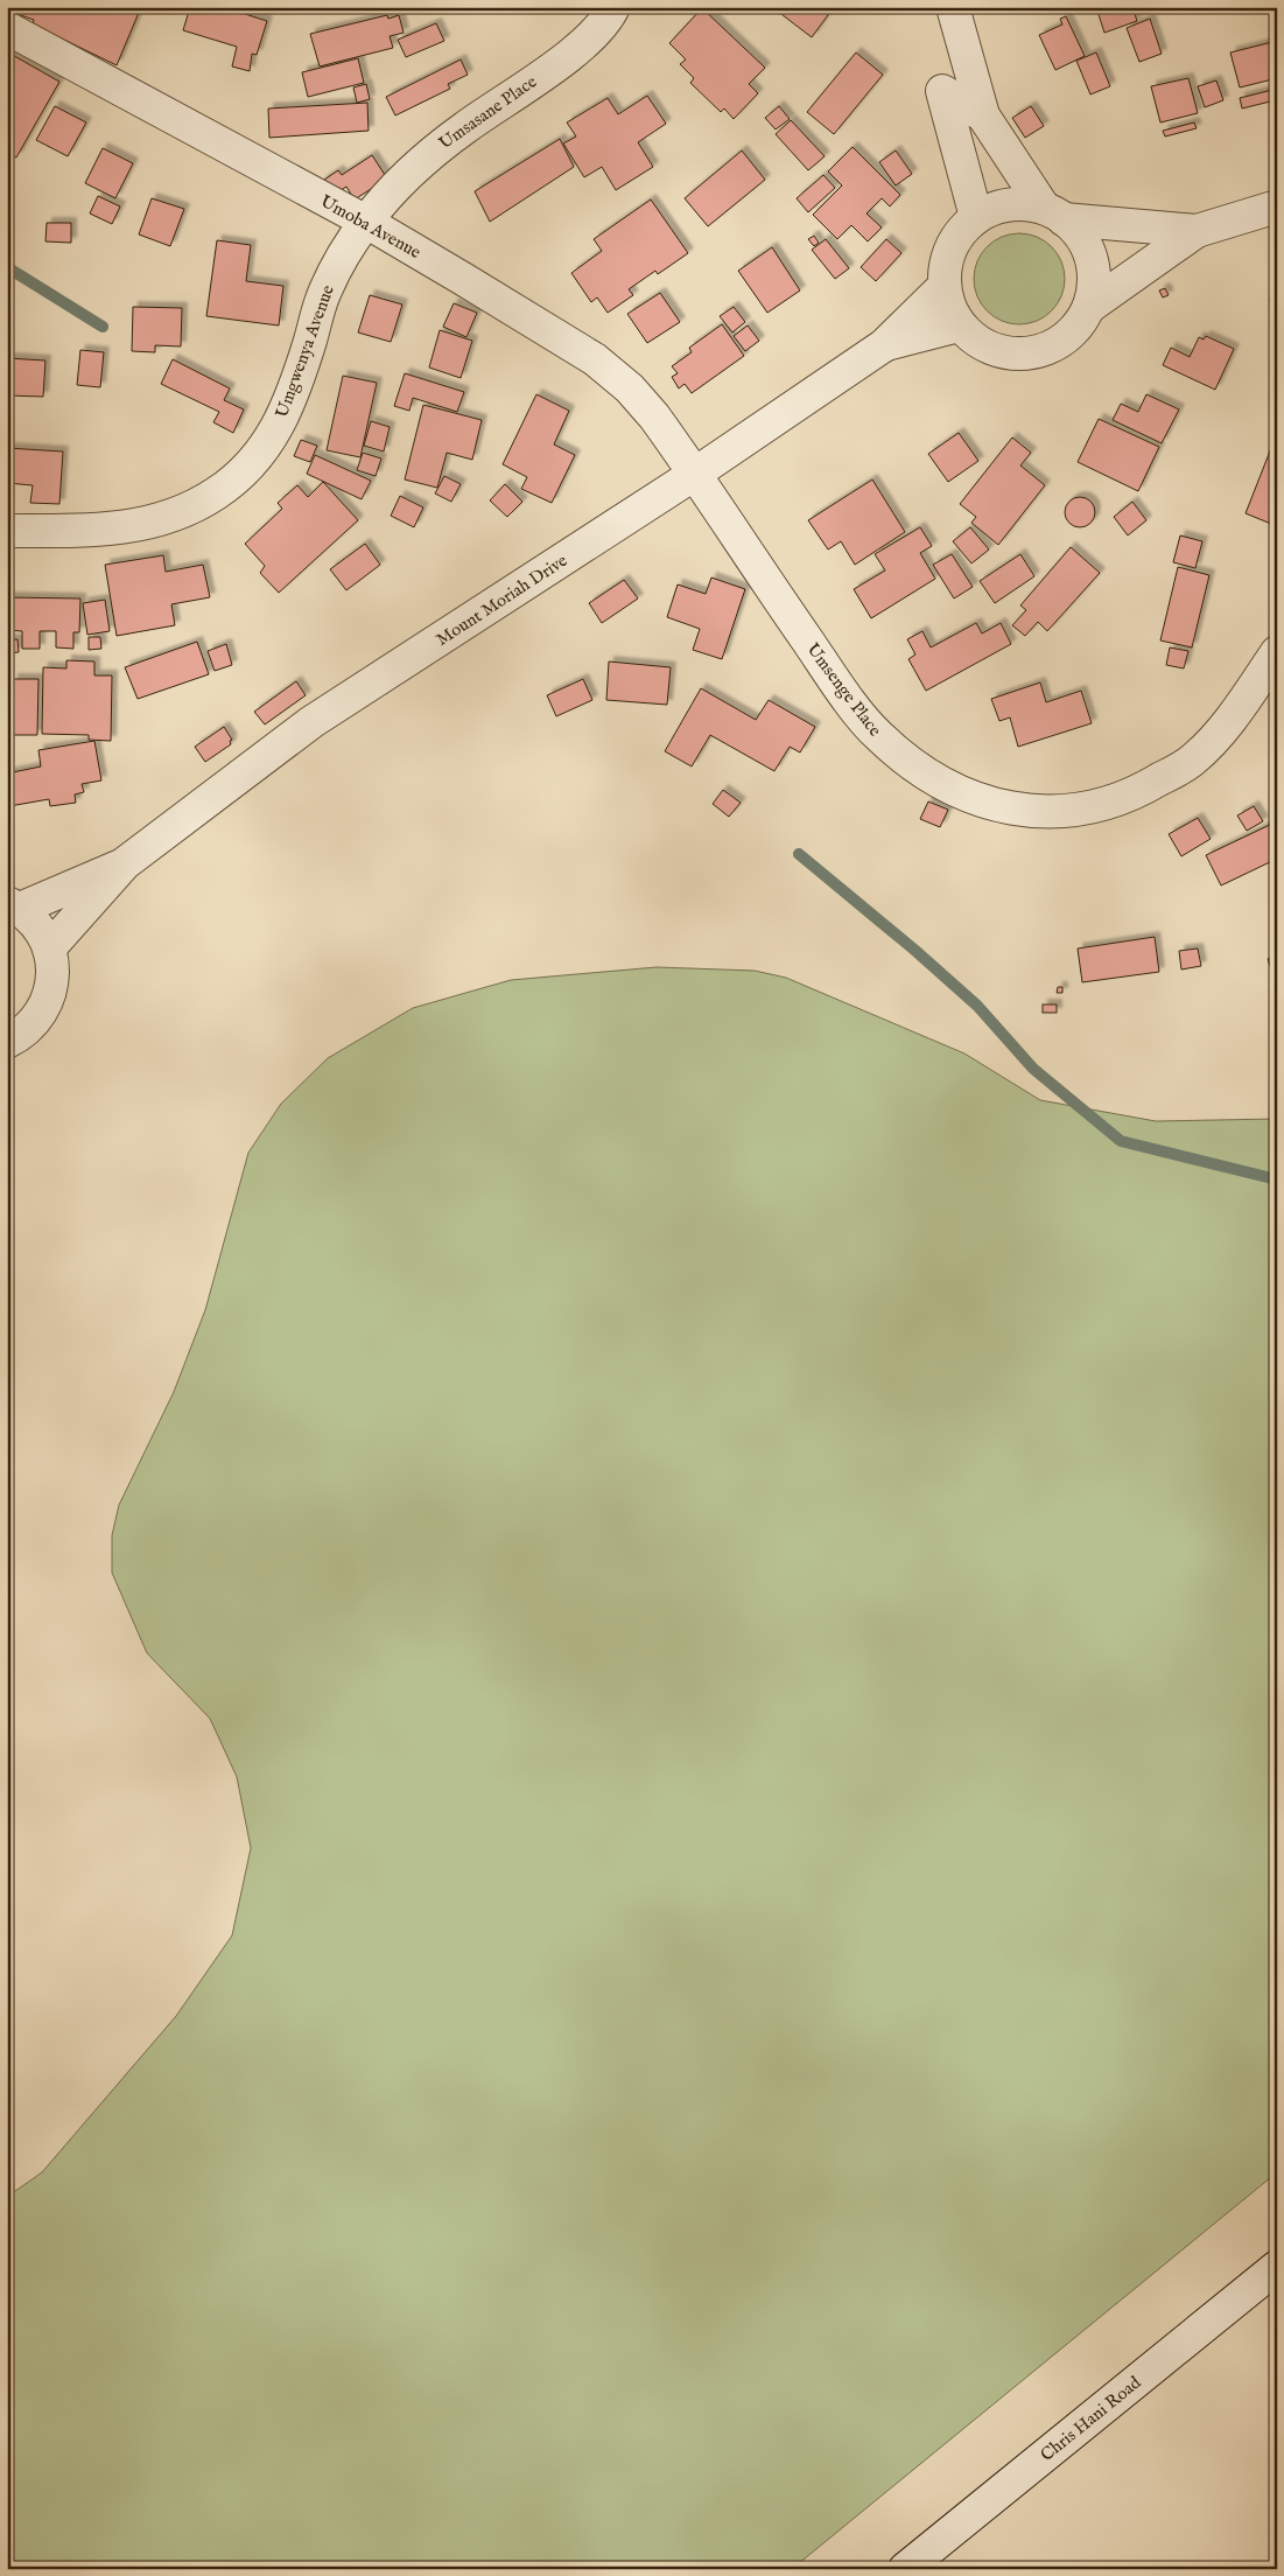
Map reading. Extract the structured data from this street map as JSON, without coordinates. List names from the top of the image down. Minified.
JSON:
{"streets":{"street":["Umsasane Place","Umoba Avenue","Umgwenya Avenue","Mount Moriah Drive","Umsenge Place","Chris Hani Road"]},"crossings":[["Umsasane Place","Umoba Avenue"],["Umsasane Place","Umgwenya Avenue"],["Umoba Avenue","Umgwenya Avenue"],["Umoba Avenue","Mount Moriah Drive"],["Umoba Avenue","Umsenge Place"],["Mount Moriah Drive","Umsenge Place"]]}
